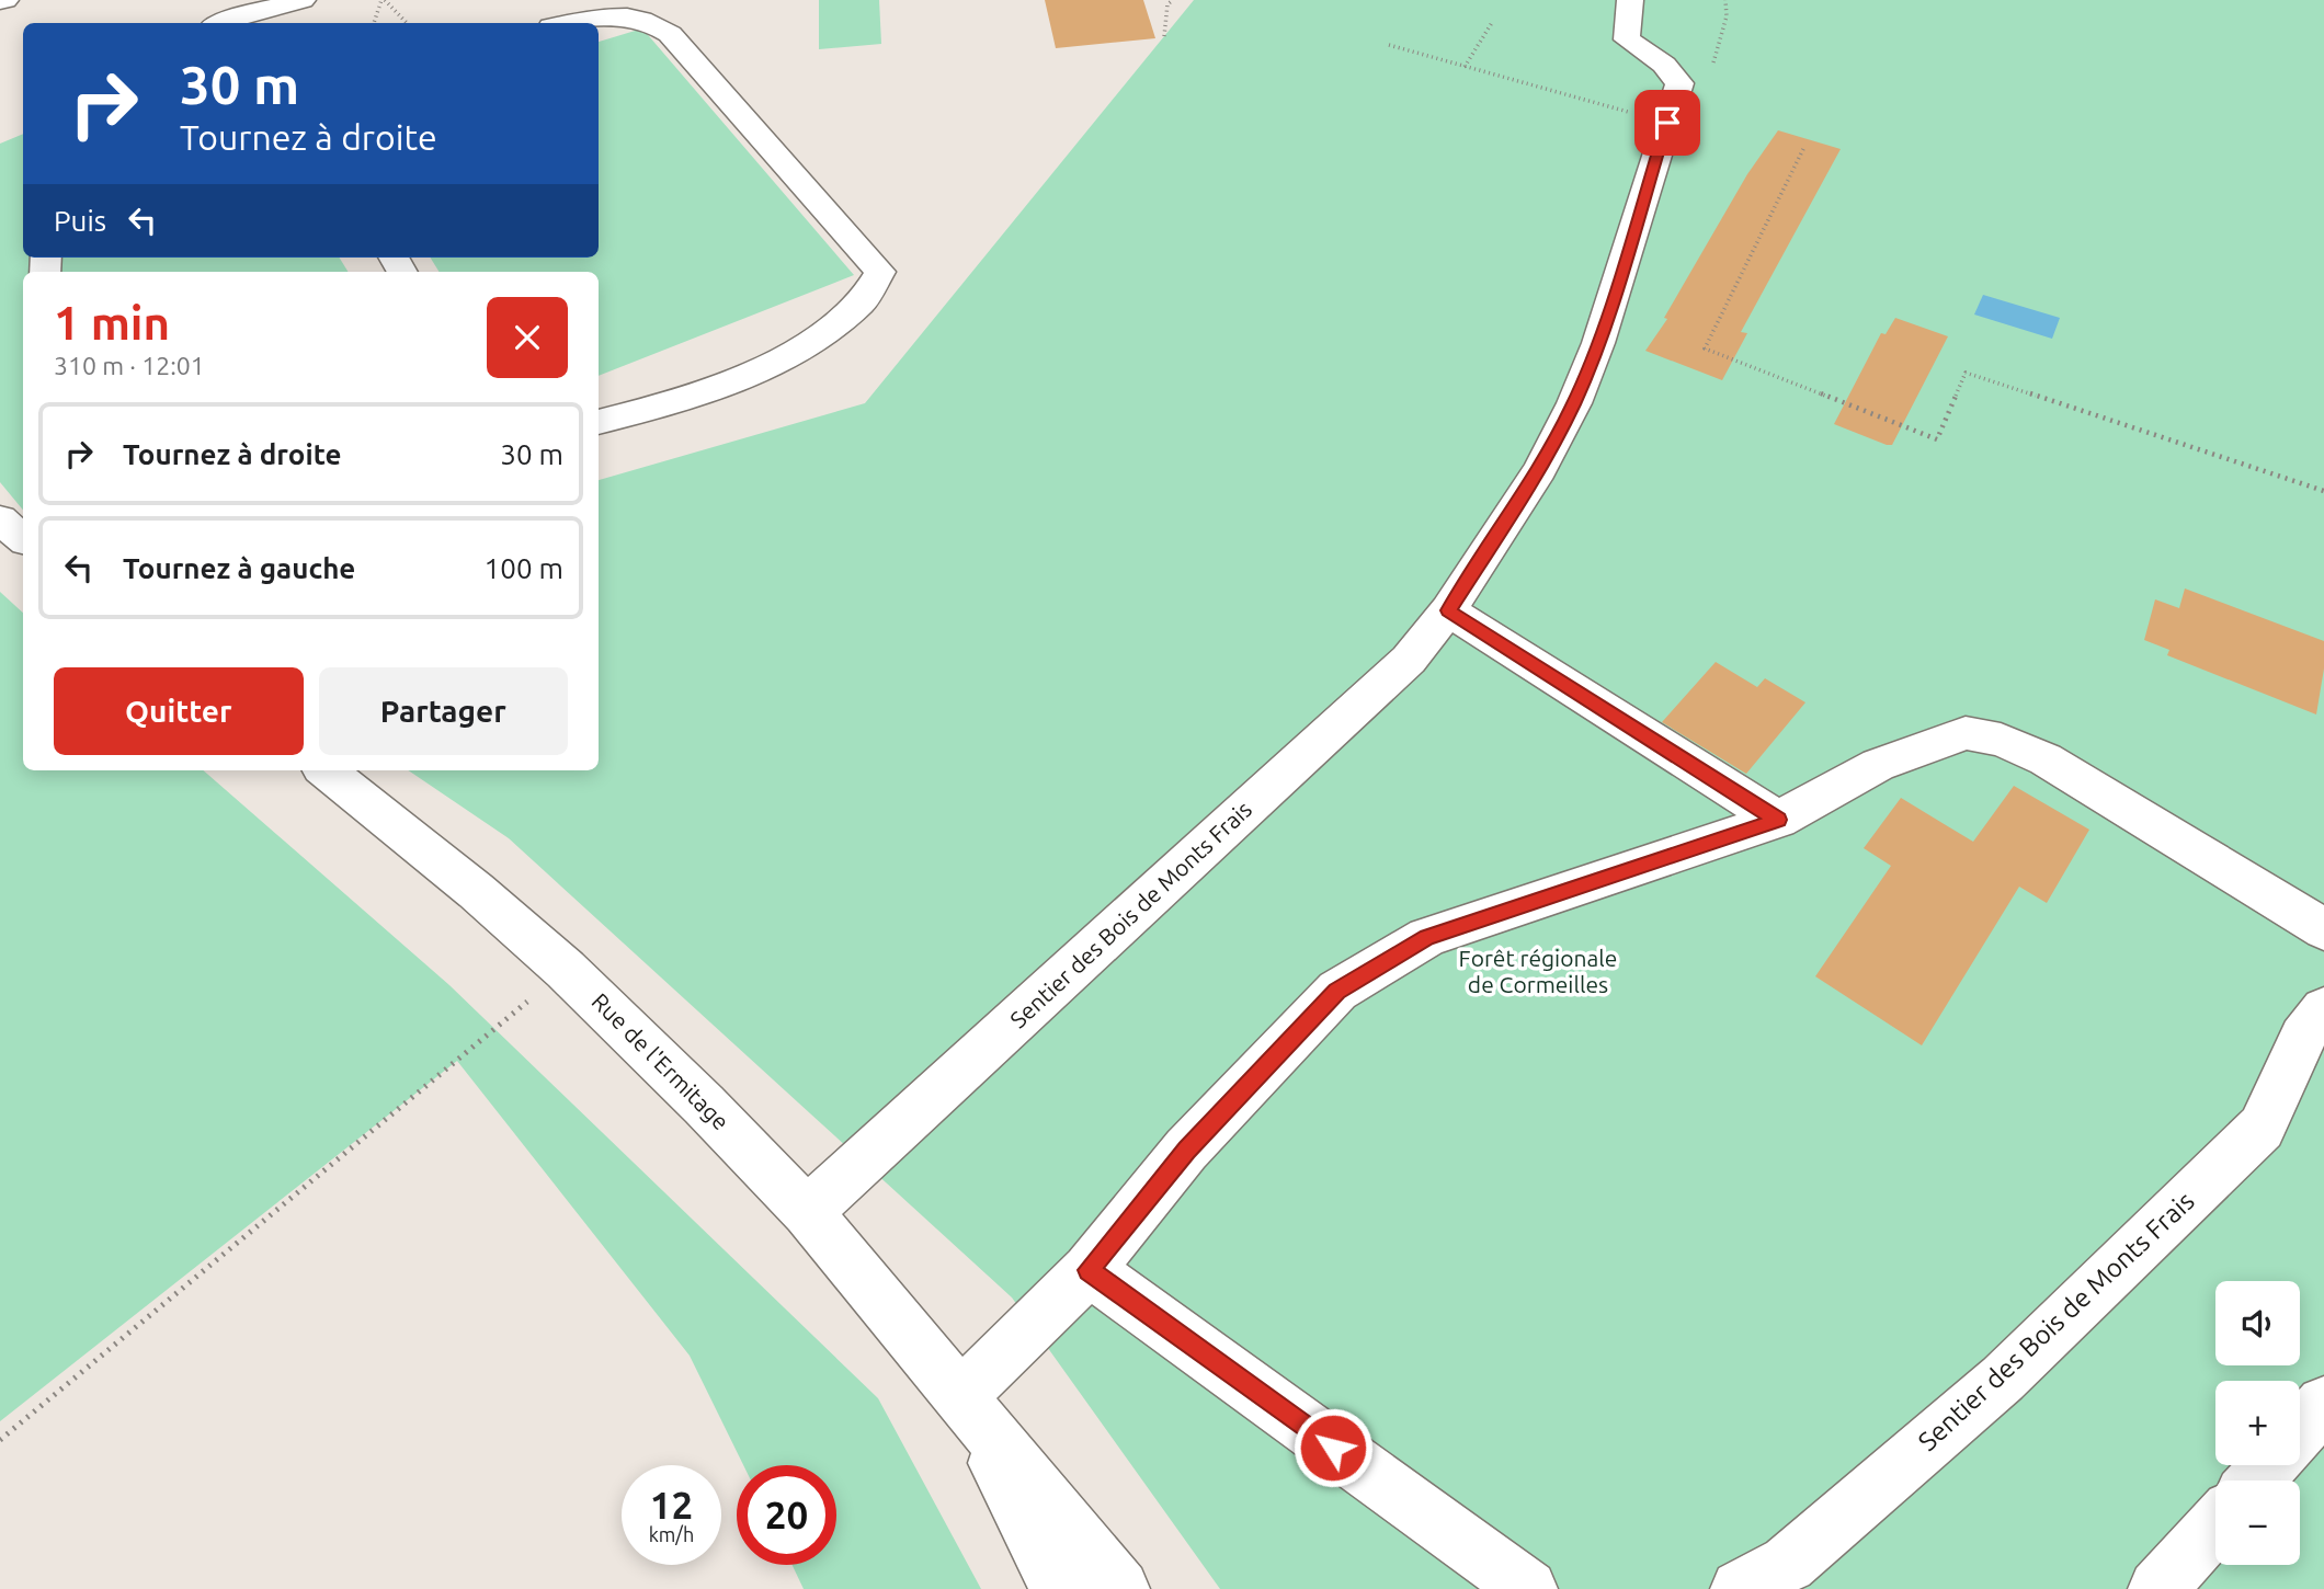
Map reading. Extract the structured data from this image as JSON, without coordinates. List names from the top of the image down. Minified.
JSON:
{"streets":{"street":["Sentier des Bois de Monts Frais","Rue de l'Ermitage"]},"crossings":[["Sentier des Bois de Monts Frais","Rue de l'Ermitage"]],"parks":["Forêt régionale de Cormeilles"],"page":{"turn":["30 m","Tournez à droite"],"then":"Puis","heading":["1 min","310 m · 12:01"],"list":[{"name":"Tournez à droite","value":"30 m"},{"name":"Tournez à gauche","value":"100 m"}],"buttons":["Quitter","Partager"],"map_buttons":["+","−"],"speed":"12 km/h","limit":"20"}}
